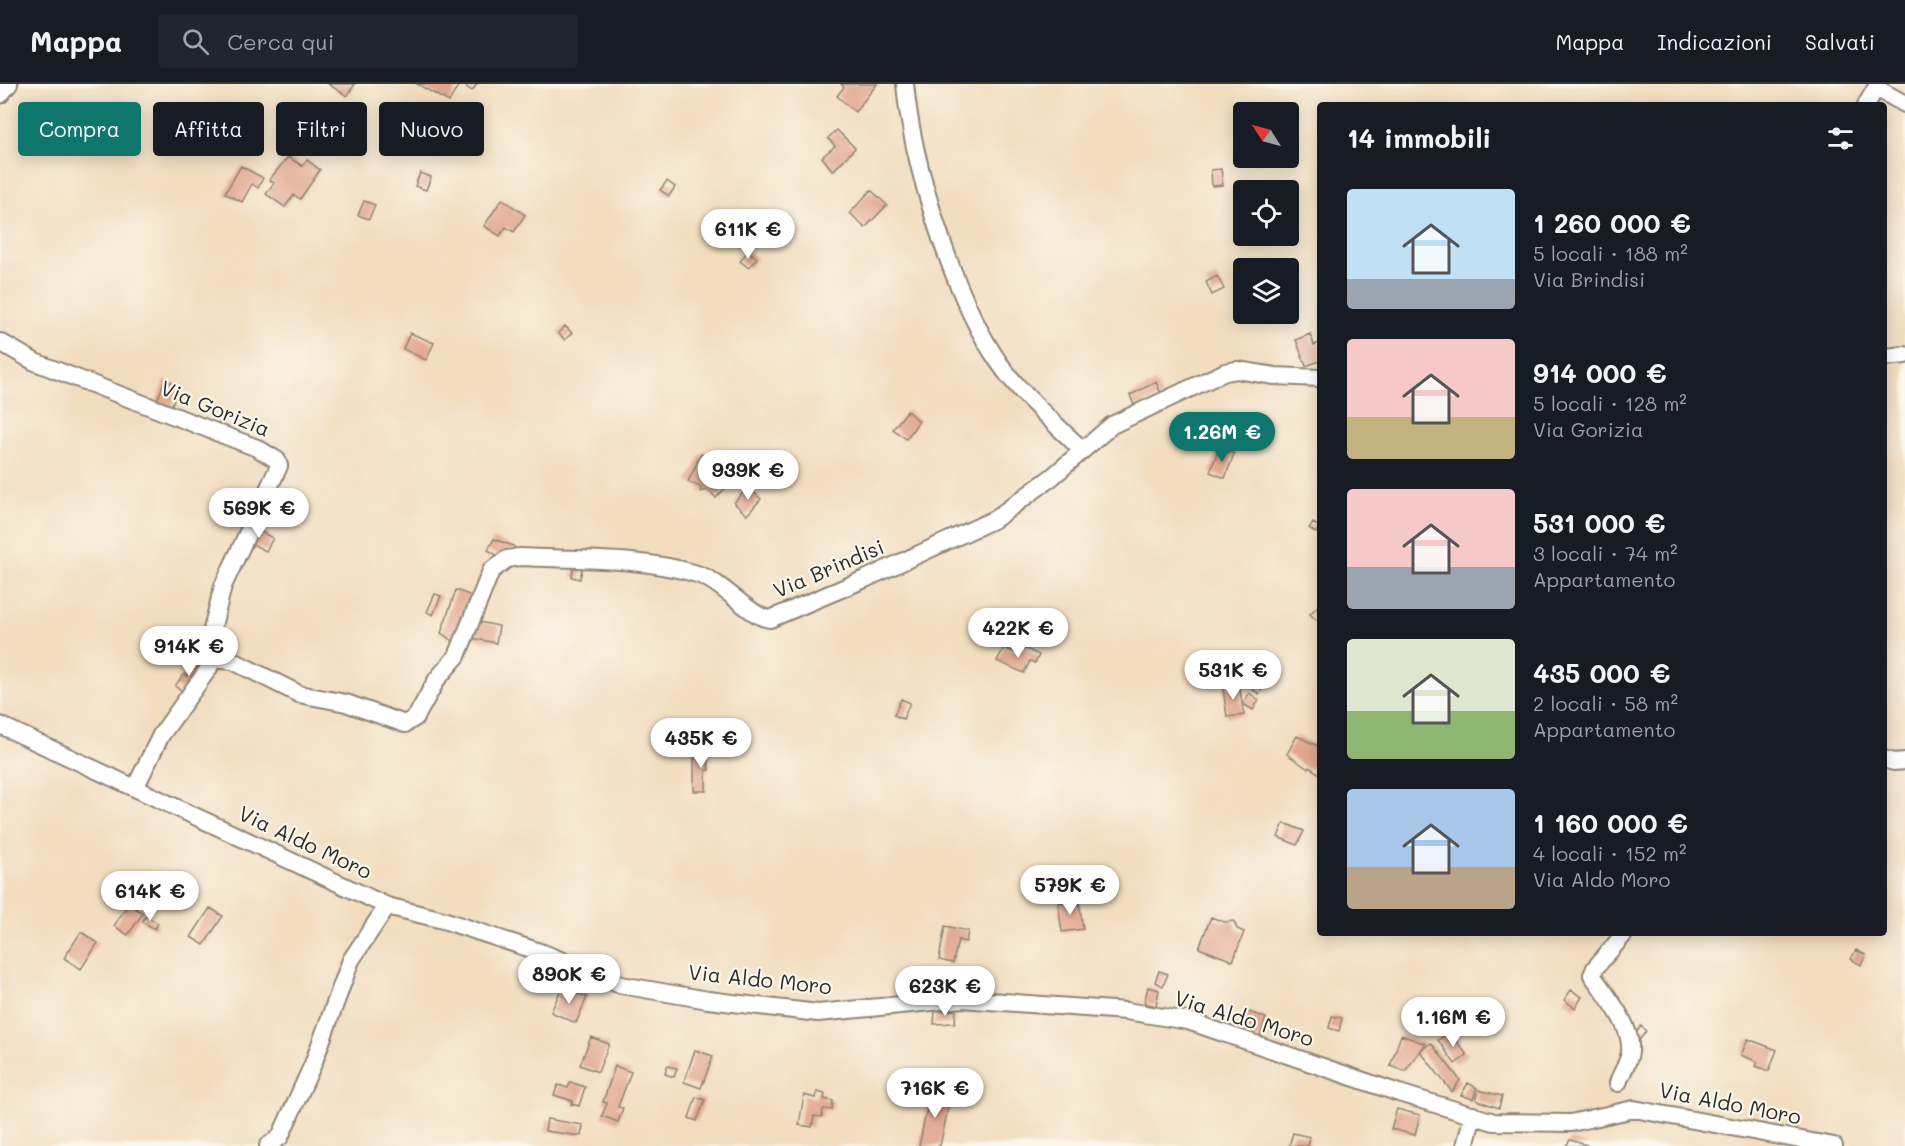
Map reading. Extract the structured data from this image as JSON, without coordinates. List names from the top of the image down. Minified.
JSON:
{"streets":{"street":["Via Gorizia","Via Brindisi","Via Aldo Moro"]},"crossings":[["Via Gorizia","Via Brindisi"],["Via Gorizia","Via Aldo Moro"]],"north":"top left","page":{"header":"Mappa","search":"Cerca qui","nav":["Mappa","Indicazioni","Salvati"],"chip":["Compra","Affitta","Filtri","Nuovo"],"heading":"14 immobili","list":[{"name":"1 260 000 €","note":"5 locali · 188 m² · Via Brindisi"},{"name":"914 000 €","note":"5 locali · 128 m² · Via Gorizia"},{"name":"531 000 €","note":"3 locali · 74 m² · Appartamento"},{"name":"435 000 €","note":"2 locali · 58 m² · Appartamento"},{"name":"1 160 000 €","note":"4 locali · 152 m² · Via Aldo Moro"}],"price":["611K €","1.26M €","939K €","569K €","422K €","914K €","531K €","435K €","579K €","614K €","890K €","623K €","1.16M €","716K €"]}}
